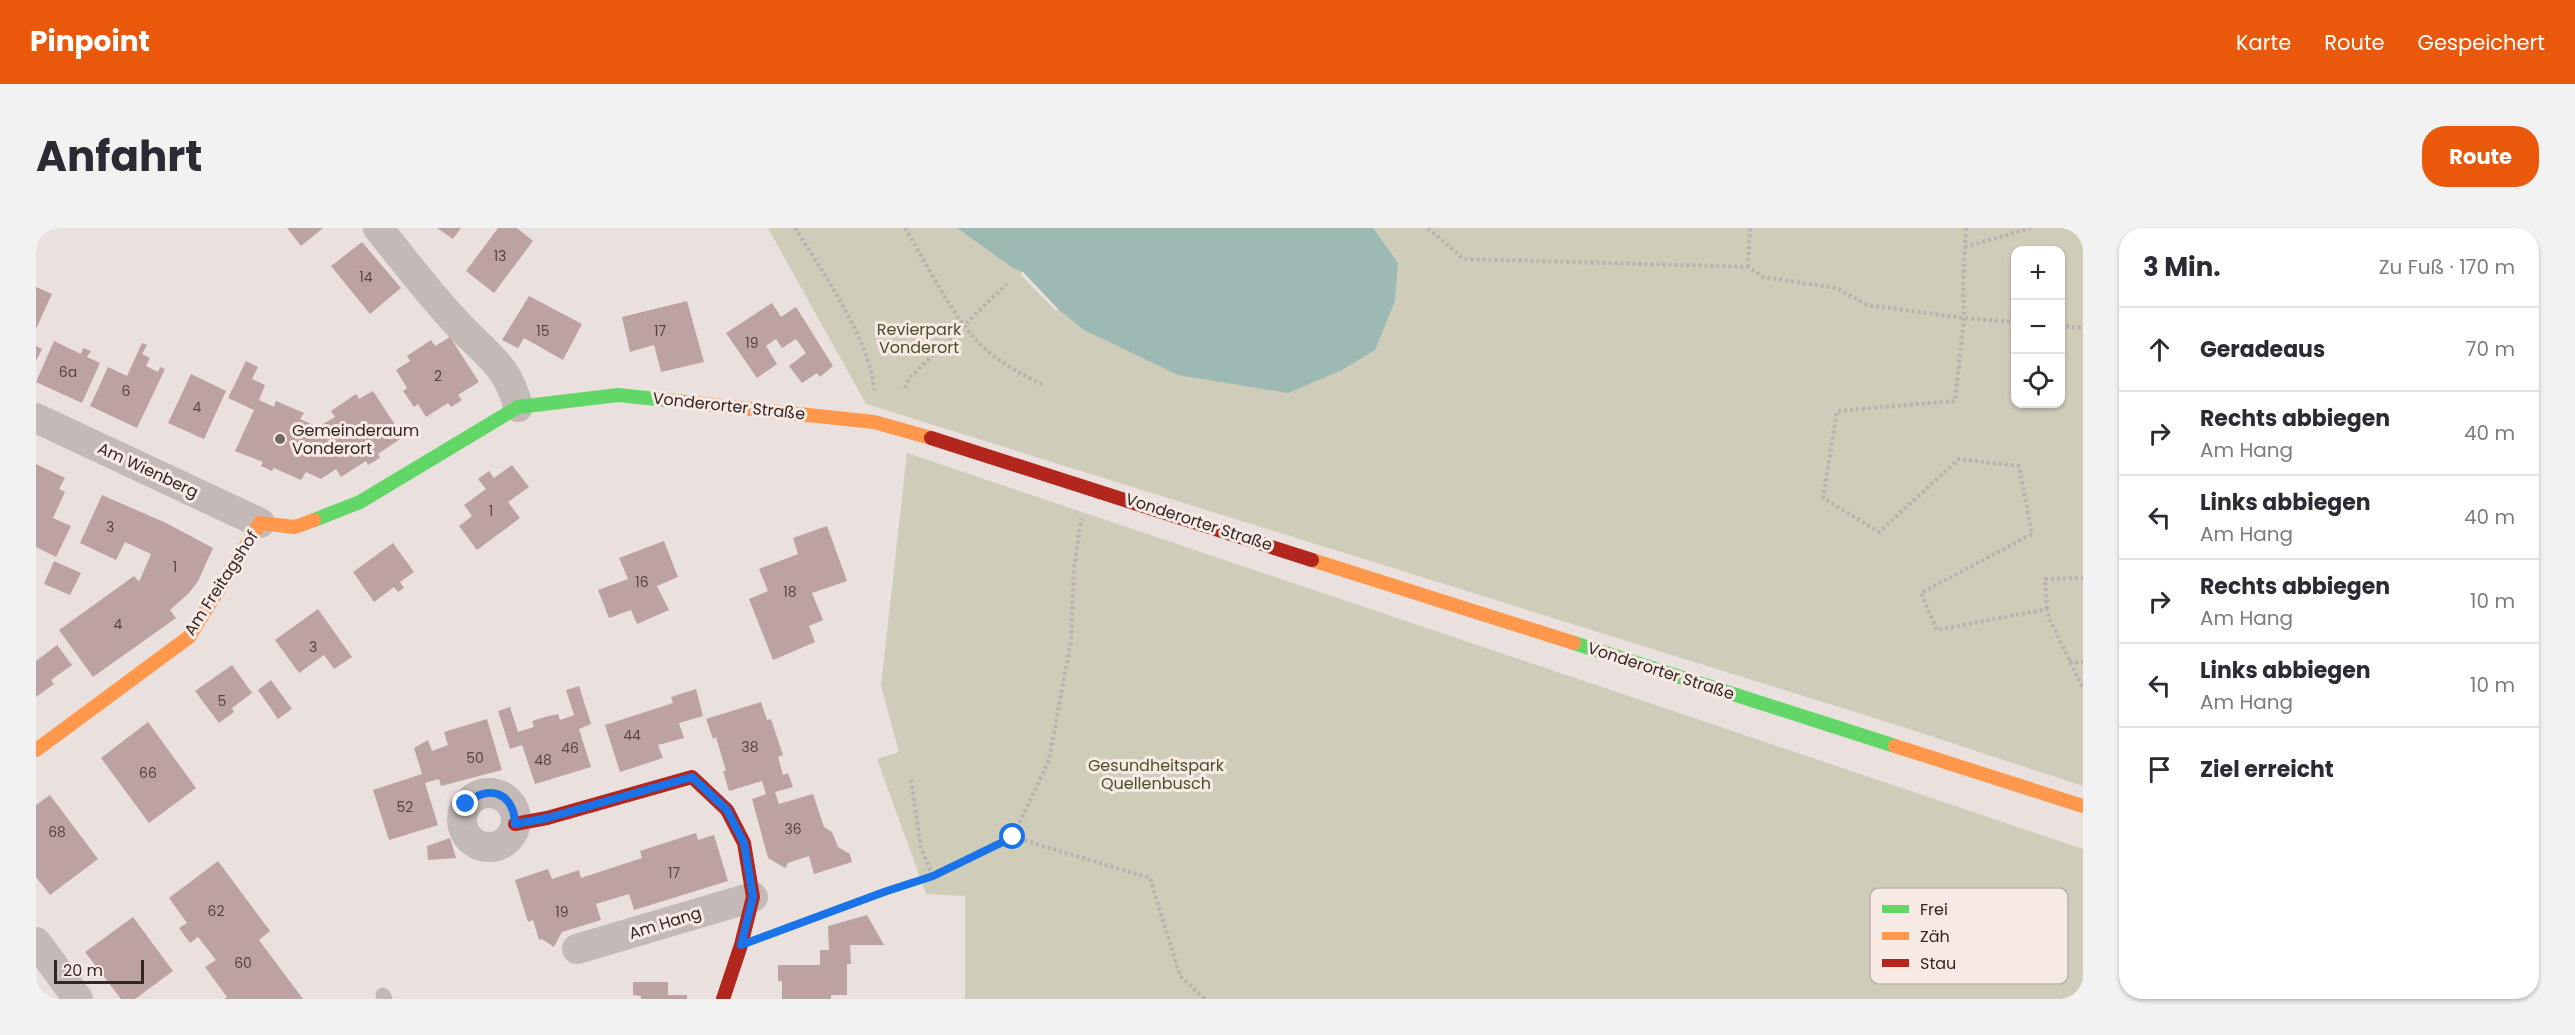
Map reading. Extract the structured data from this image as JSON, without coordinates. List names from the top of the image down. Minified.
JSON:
{"streets":{"street":["Vonderorter Straße","Am Wienberg","Am Freitagshof","Am Hang"]},"crossings":[["Vonderorter Straße","Am Freitagshof"],["Am Wienberg","Am Freitagshof"]],"parks":["Revierpark Vonderort","Gesundheitspark Quellenbusch"],"places":["Gemeinderaum Vonderort"],"house_numbers":["13","14","15","17","19","6a","2","6","4","1","3","1","16","18","4","3","5","44","38","46","50","48","66","52","36","68","17","62","19","60"],"legend":["Frei","Zäh","Stau"],"scale_bar":"20 m","page":{"header":"Pinpoint","nav":["Karte","Route","Gespeichert"],"title":"Anfahrt","buttons":"Route","heading":["3 Min.","Zu Fuß · 170 m"],"map_buttons":["+","−"],"list":[["Geradeaus","70 m"],["Rechts abbiegen","Am Hang","40 m"],["Links abbiegen","Am Hang","40 m"],["Rechts abbiegen","Am Hang","10 m"],["Links abbiegen","Am Hang","10 m"],"Ziel erreicht"],"scale":"20 m"}}
